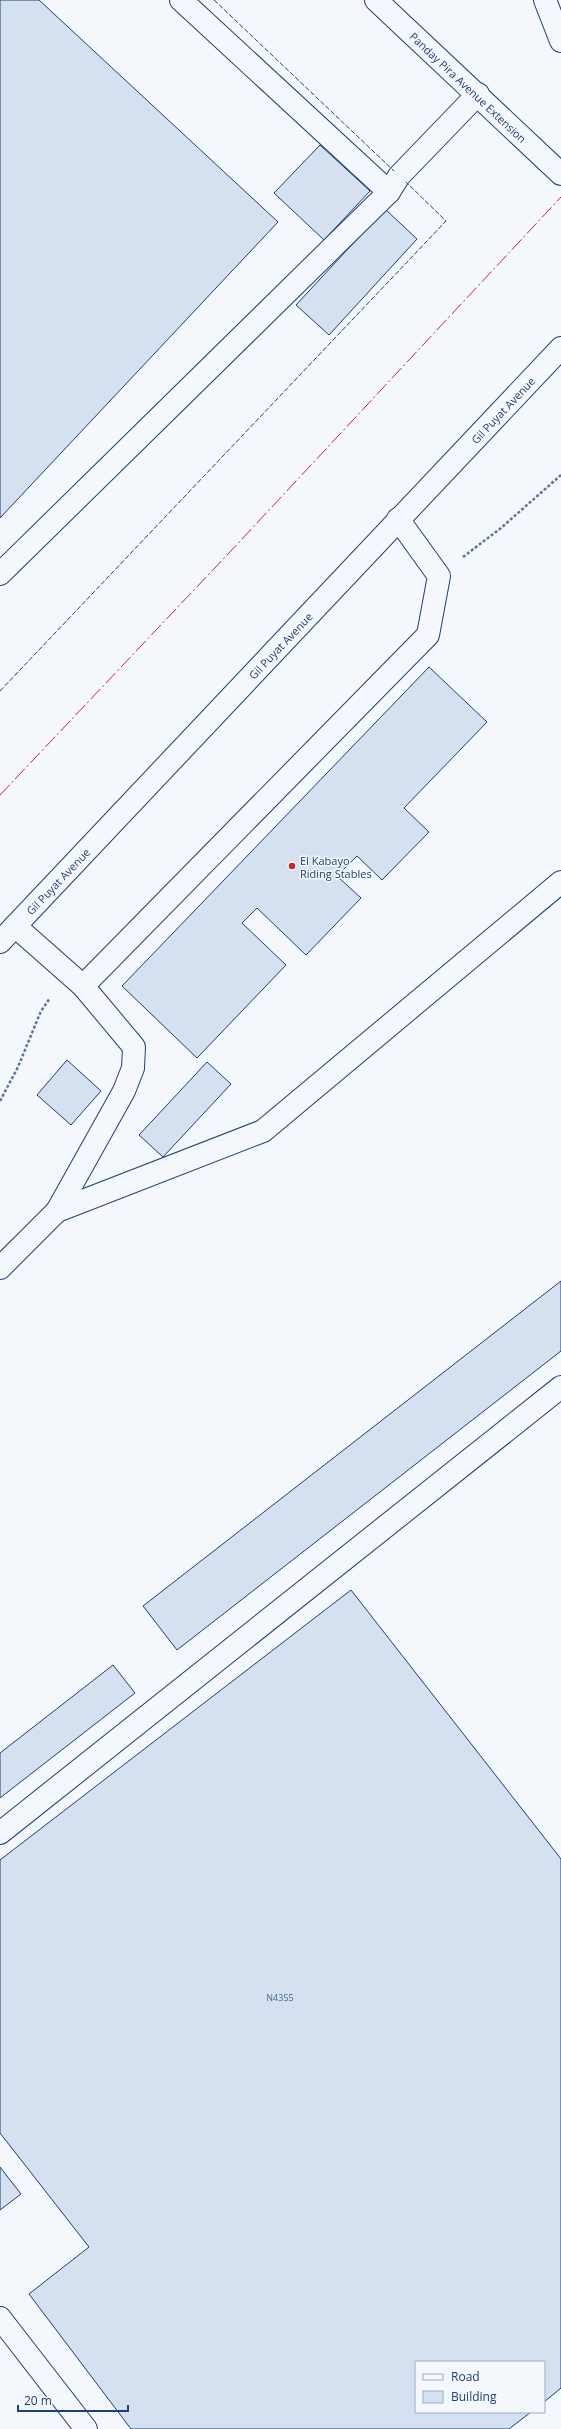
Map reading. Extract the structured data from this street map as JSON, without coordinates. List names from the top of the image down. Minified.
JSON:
{"streets":{"main road":["Panday Pira Avenue Extension","Gil Puyat Avenue"]},"places":["El Kabayo Riding Stables"],"house_numbers":["N4355"],"legend":["Road","Building"],"scale_bar":"20 m"}
